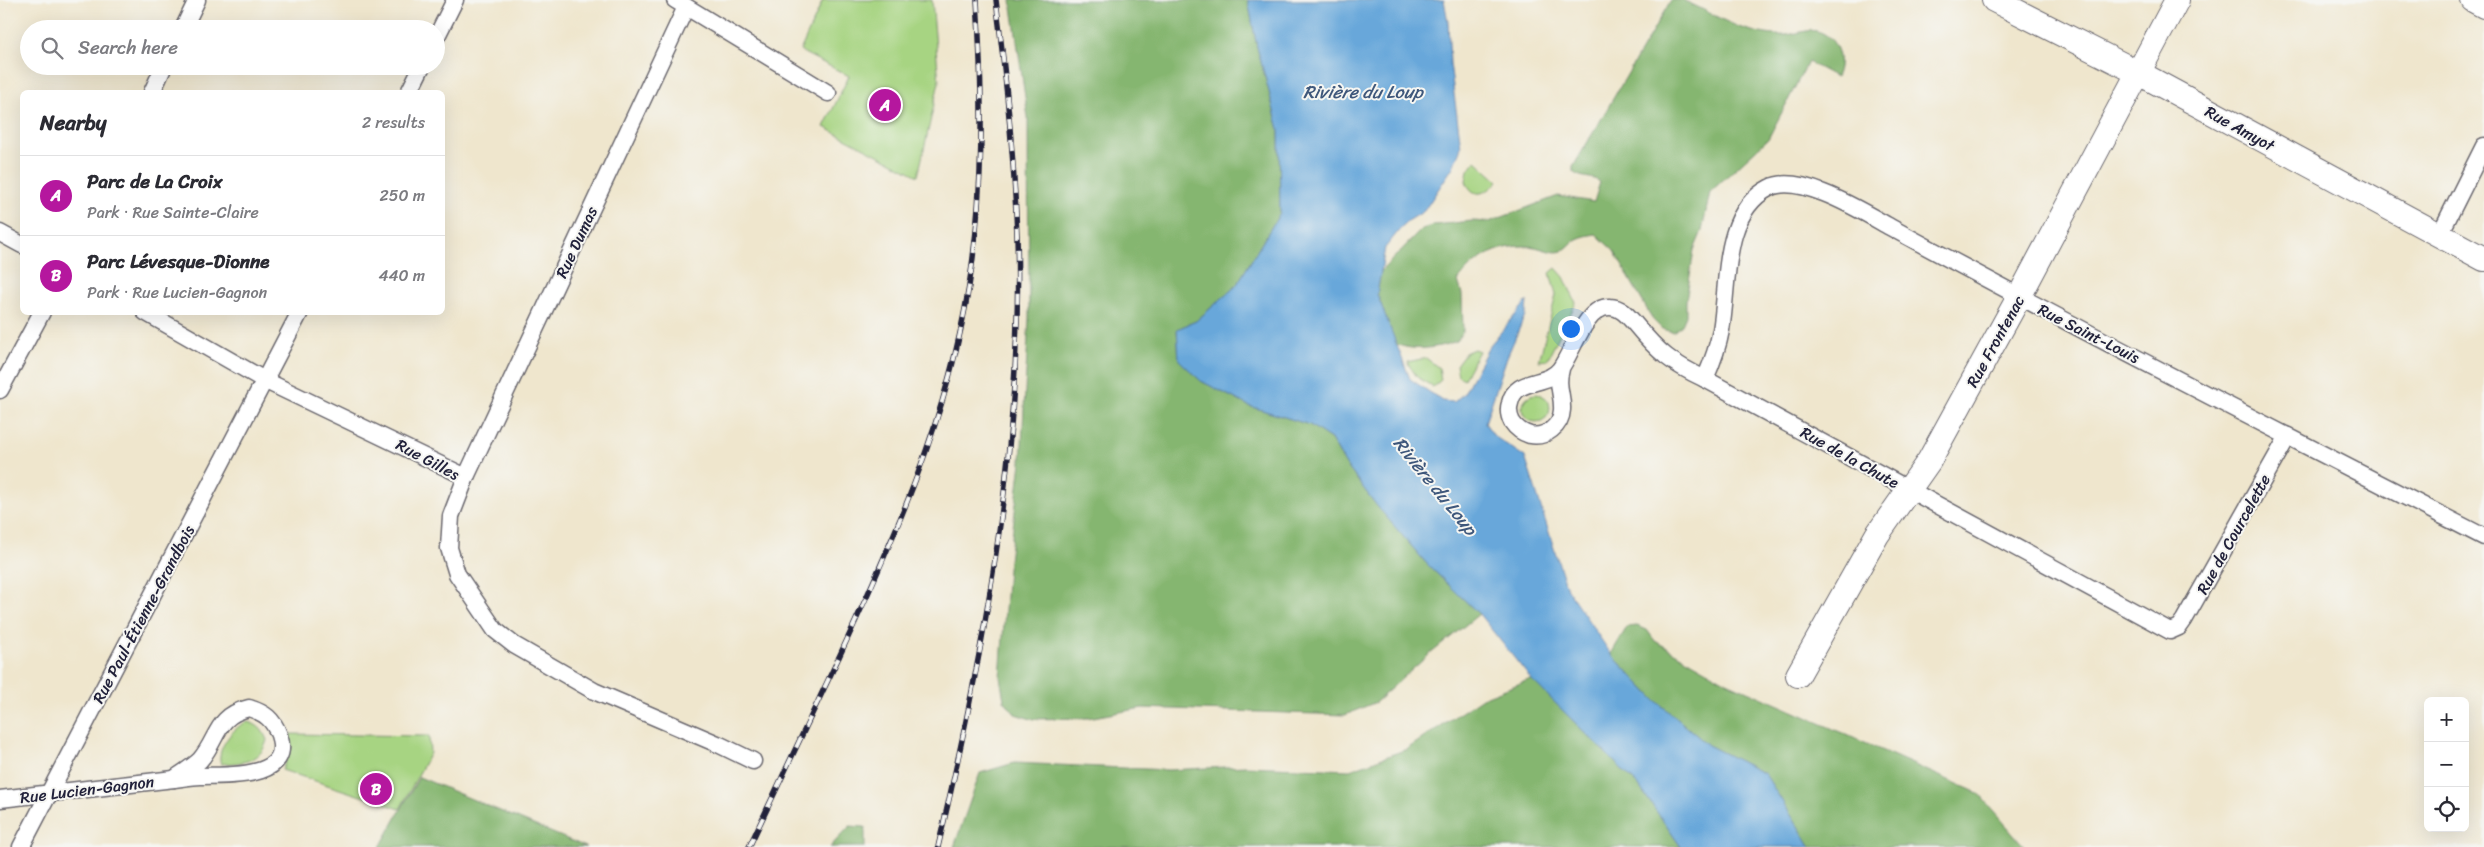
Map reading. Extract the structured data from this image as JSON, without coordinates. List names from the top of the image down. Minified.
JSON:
{"streets":{"street":["Rue Amyot","Rue Dumas","Rue Saint-Louis","Rue Frontenac","Rue de la Chute","Rue Gilles","Rue de Courcelette","Rue Paul-Étienne-Grandbois","Rue Lucien-Gagnon"]},"crossings":[["Rue Amyot","Rue Frontenac"],["Rue Dumas","Rue Gilles"],["Rue Saint-Louis","Rue Frontenac"],["Rue Saint-Louis","Rue de la Chute"],["Rue Saint-Louis","Rue de Courcelette"],["Rue Frontenac","Rue de la Chute"],["Rue de la Chute","Rue de Courcelette"],["Rue Gilles","Rue Paul-Étienne-Grandbois"],["Rue Paul-Étienne-Grandbois","Rue Lucien-Gagnon"]],"water":["Rivière du Loup"],"page":{"search":"Search here","pins":["A","B"],"heading":["Nearby","2 results"],"list":[{"mark":"A","name":"Parc de La Croix","note":"Park · Rue Sainte-Claire","value":"250 m"},{"mark":"B","name":"Parc Lévesque-Dionne","note":"Park · Rue Lucien-Gagnon","value":"440 m"}],"map_buttons":["+","−"]}}
